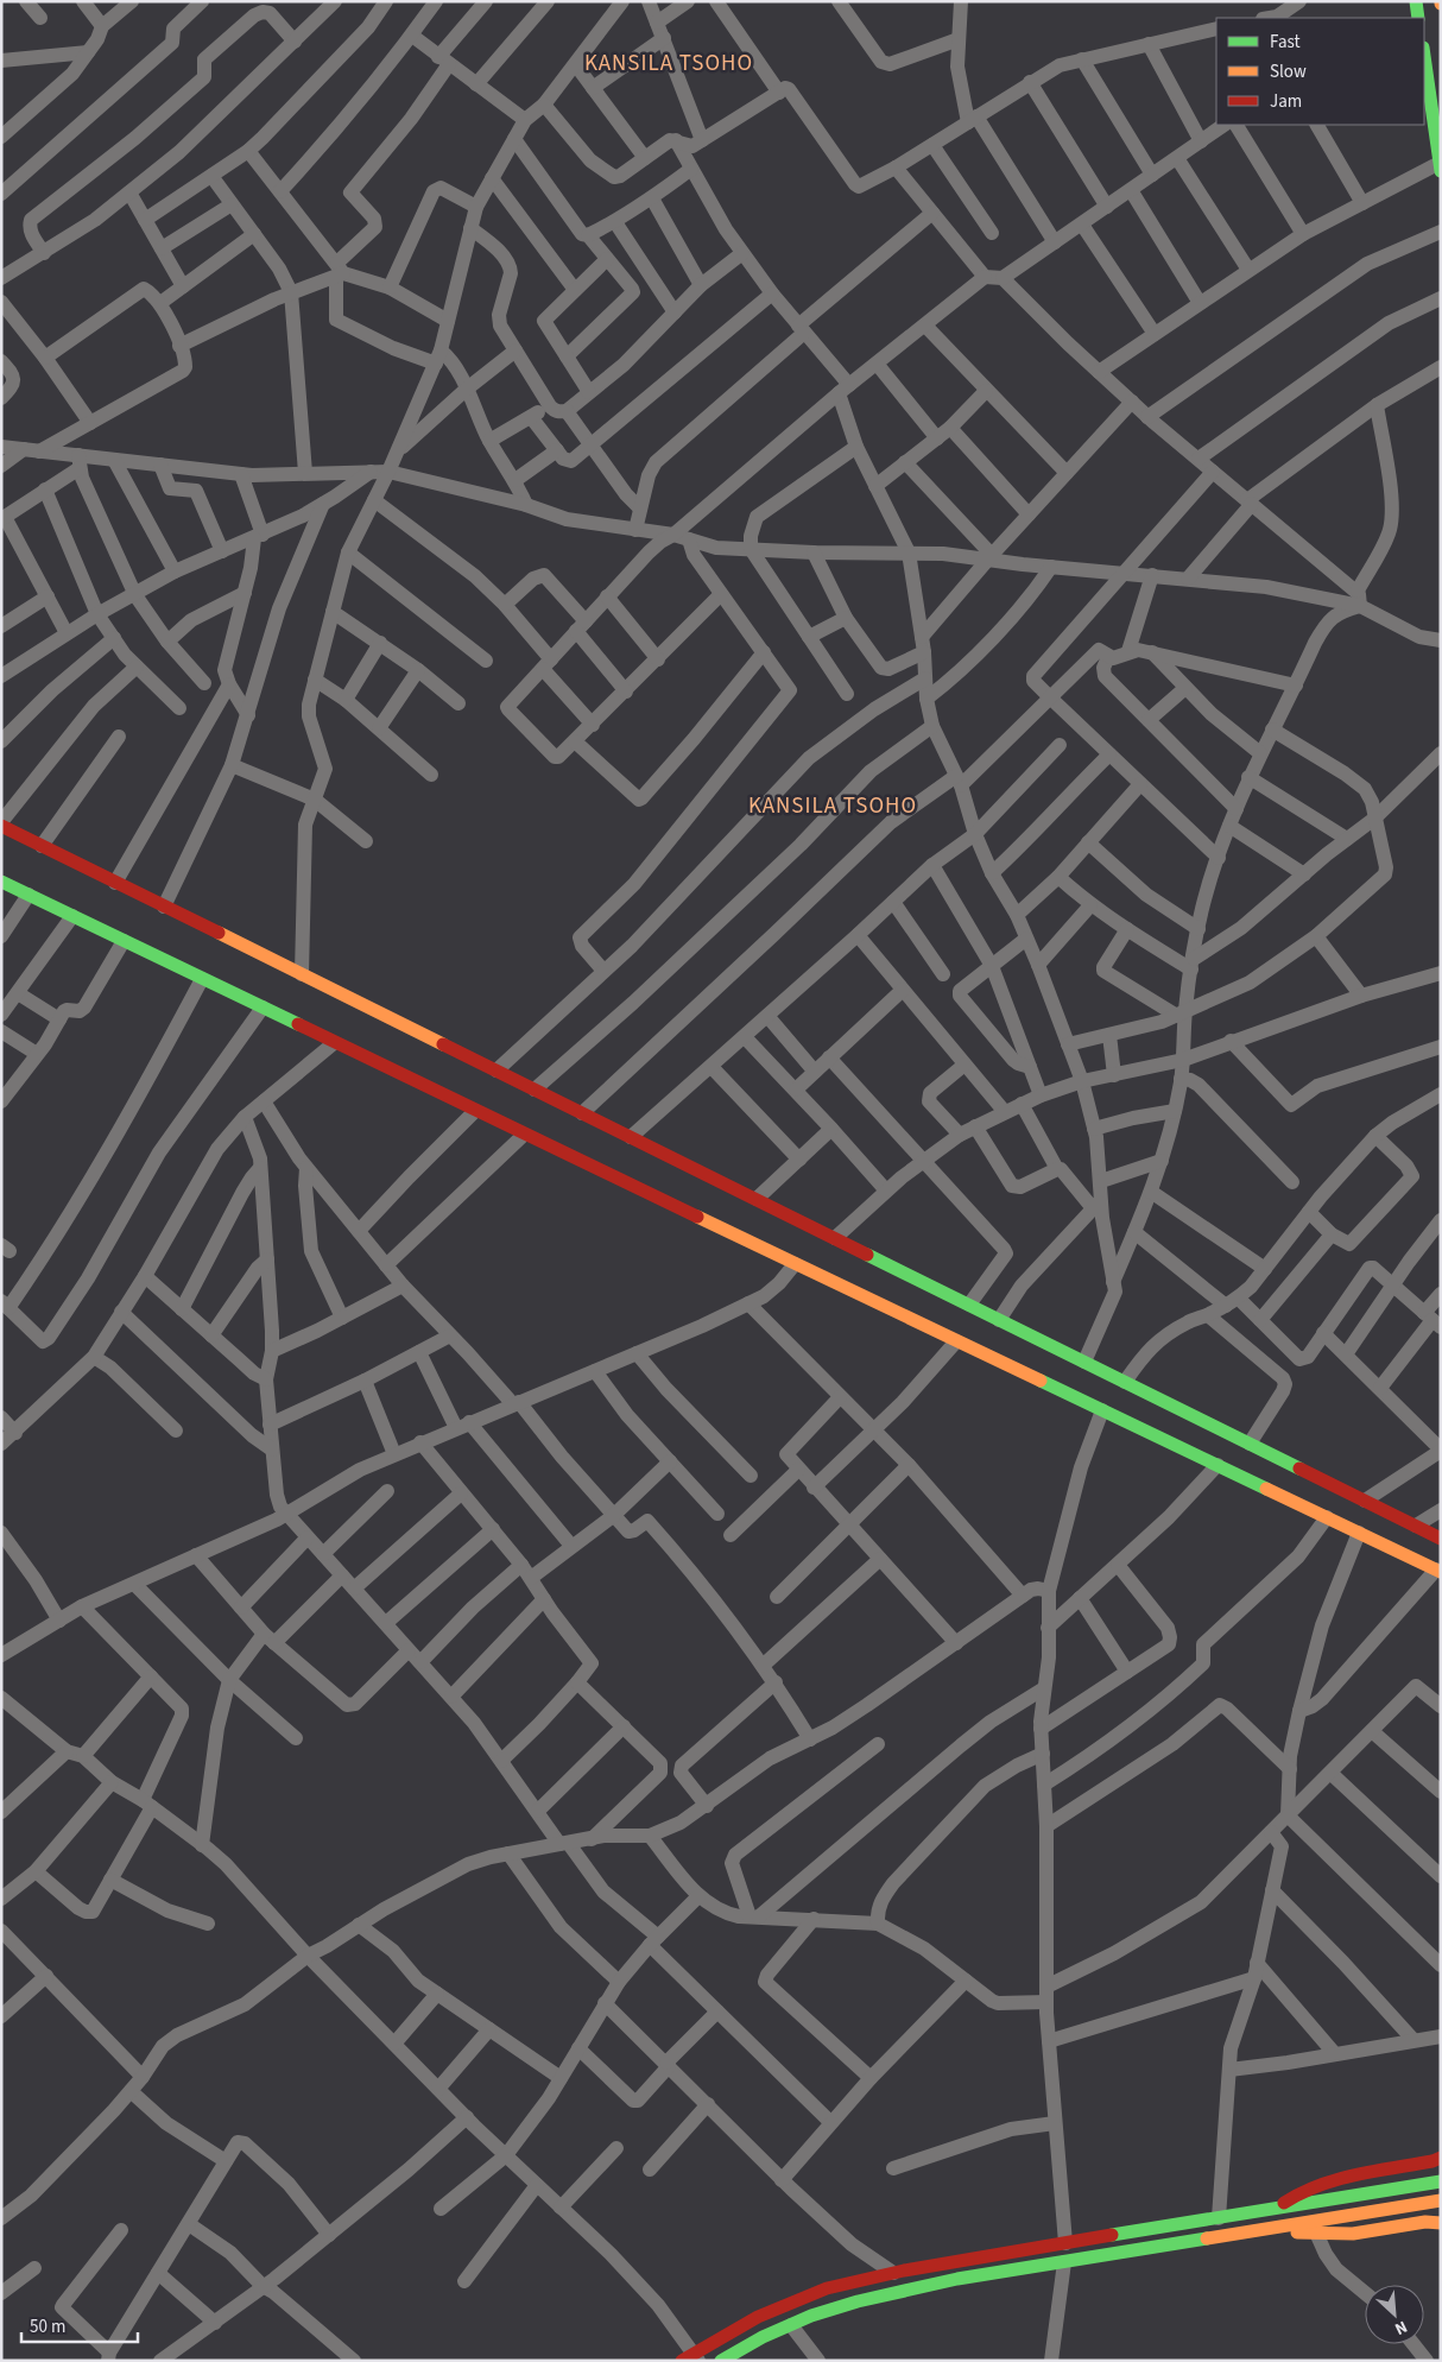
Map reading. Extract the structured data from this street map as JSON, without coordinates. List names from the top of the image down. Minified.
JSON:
{"districts":["KANSILA TSOHO","KANSILA TSOHO"],"legend":["Fast","Slow","Jam"],"scale_bar":"50 m","north":"bottom right"}
